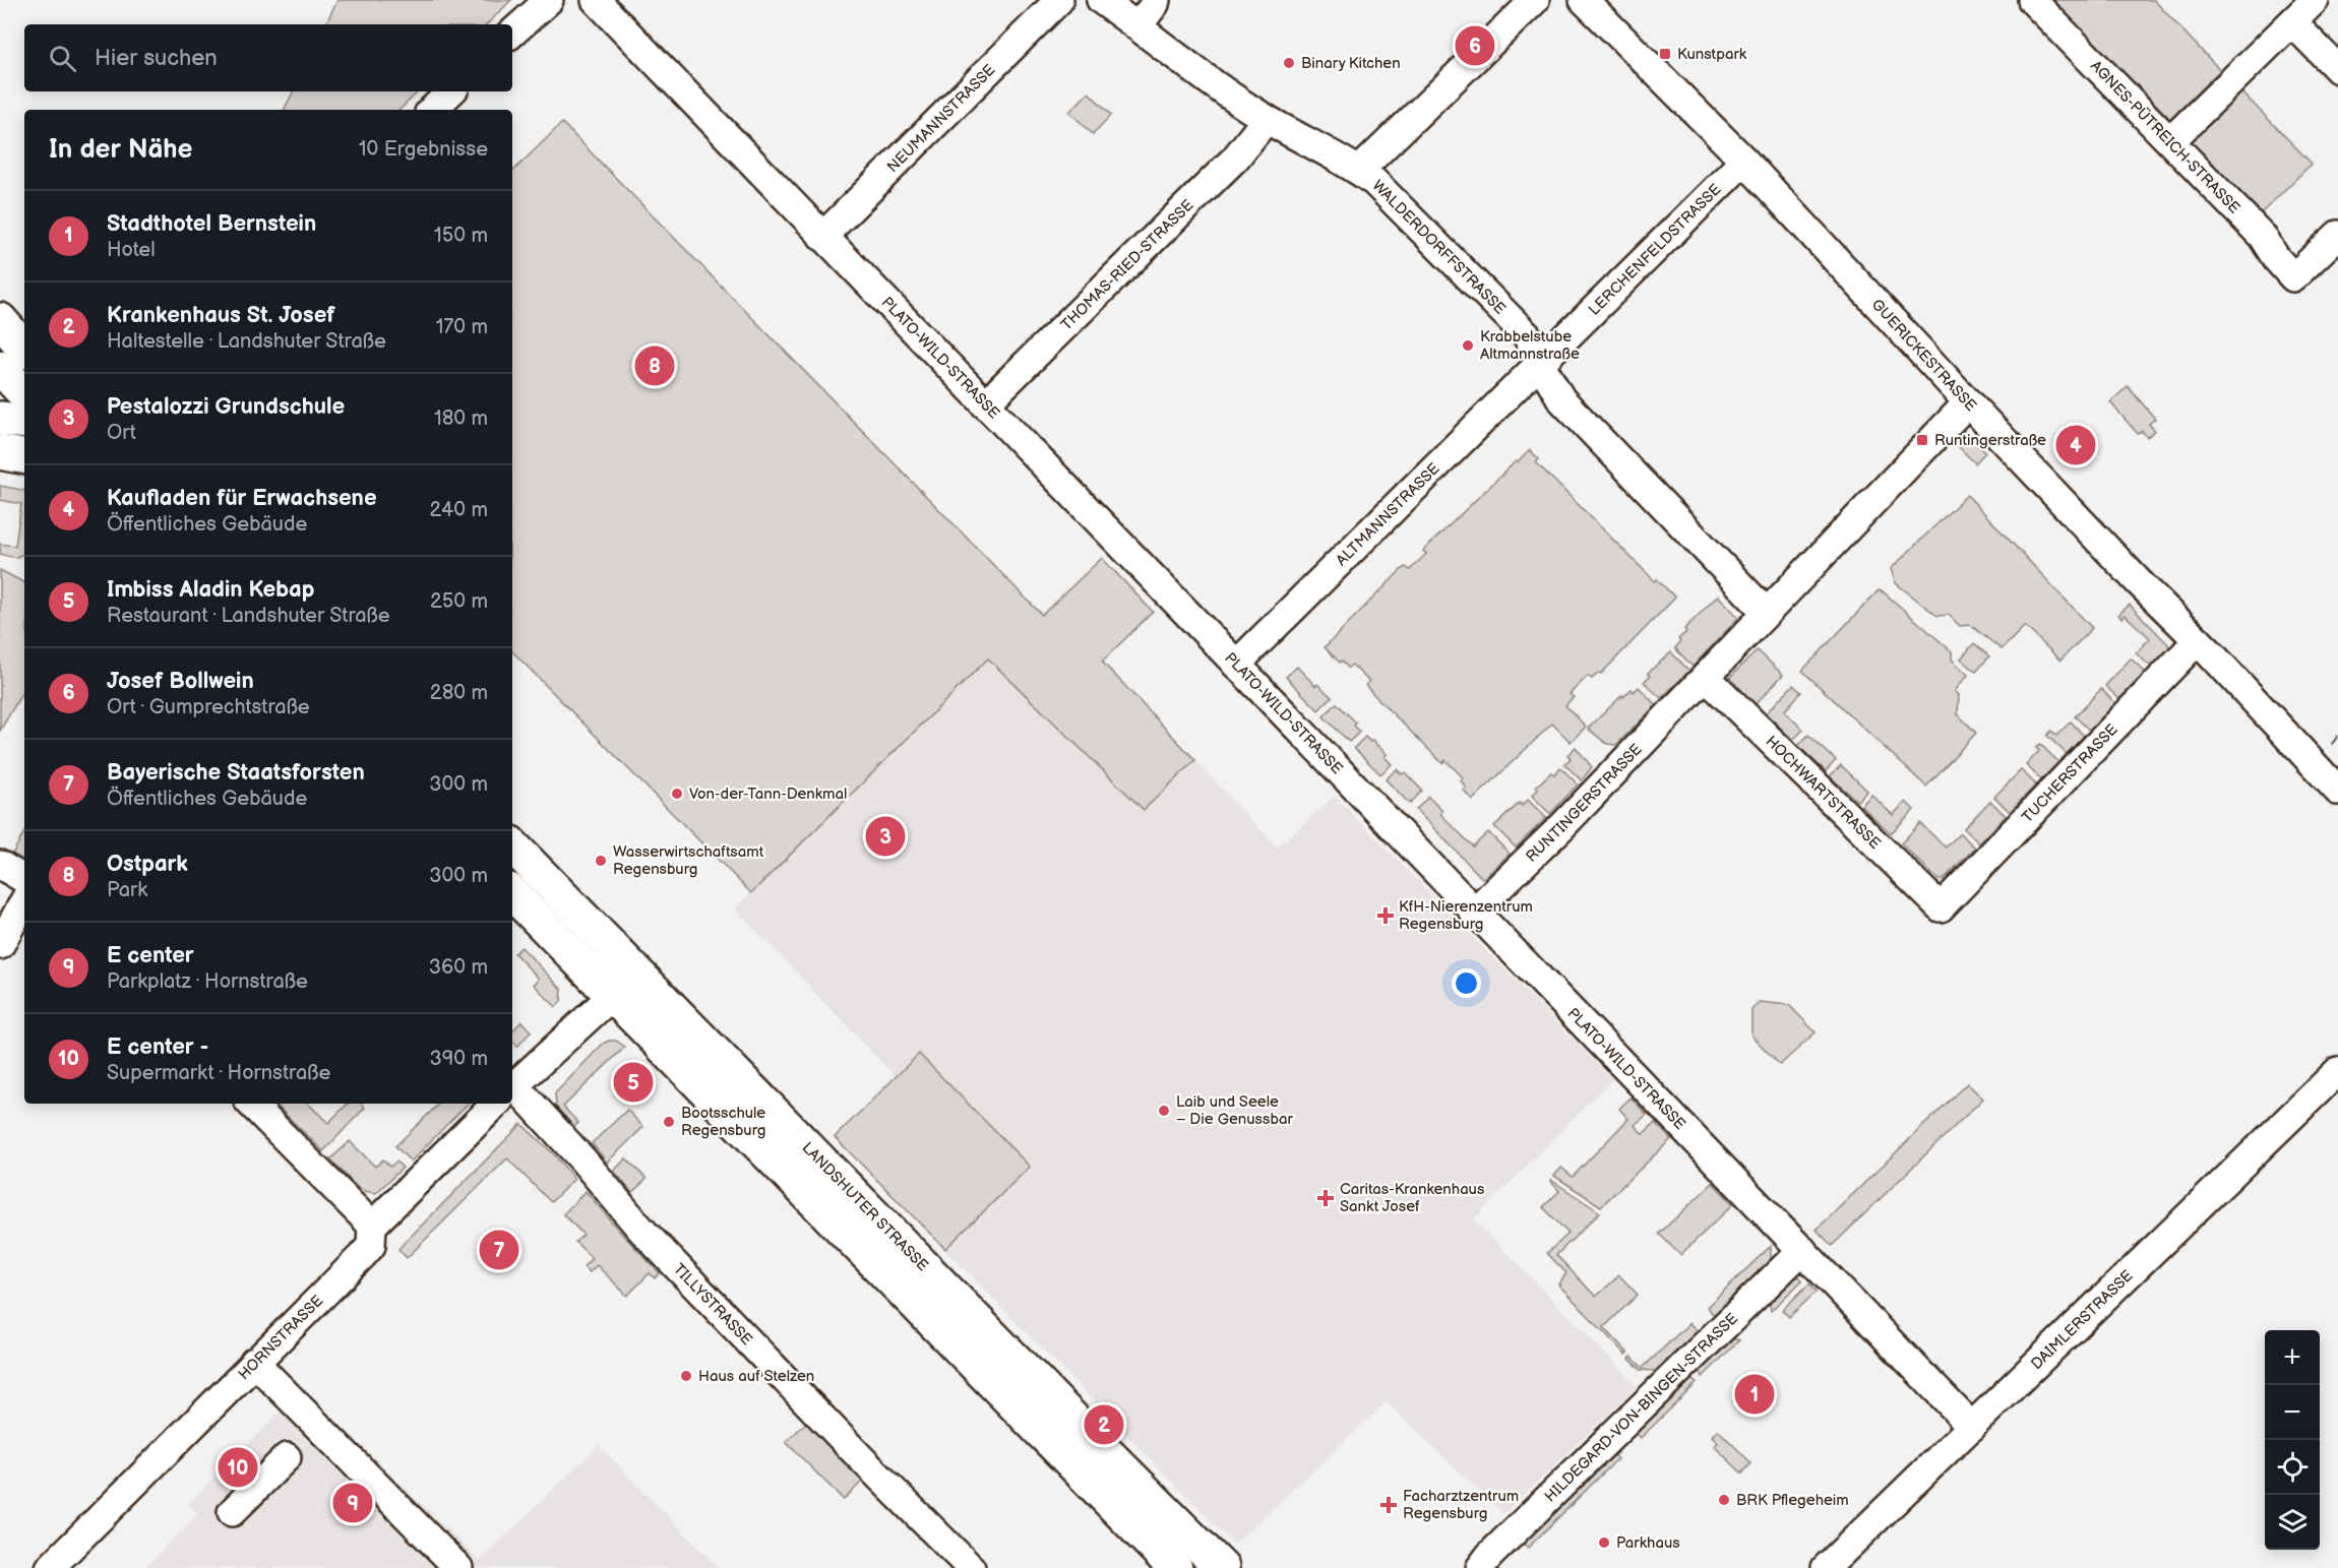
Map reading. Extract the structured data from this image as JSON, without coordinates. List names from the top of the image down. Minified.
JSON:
{"streets":{"main road":["LANDSHUTER STRASSE"],"street":["NEUMANNSTRASSE","AGNES-PÜTREICH-STRASSE","WALDERDORFFSTRASSE","LERCHENFELDSTRASSE","THOMAS-RIED-STRASSE","GUERICKESTRASSE","PLATO-WILD-STRASSE","ALTMANNSTRASSE","TUCHERSTRASSE","HOCHWARTSTRASSE","RUNTINGERSTRASSE","TILLYSTRASSE","DAIMLERSTRASSE","HORNSTRASSE","HILDEGARD-VON-BINGEN-STRASSE"]},"crossings":[["NEUMANNSTRASSE","PLATO-WILD-STRASSE"],["WALDERDORFFSTRASSE","LERCHENFELDSTRASSE"],["WALDERDORFFSTRASSE","THOMAS-RIED-STRASSE"],["WALDERDORFFSTRASSE","ALTMANNSTRASSE"],["WALDERDORFFSTRASSE","RUNTINGERSTRASSE"],["LERCHENFELDSTRASSE","GUERICKESTRASSE"],["LERCHENFELDSTRASSE","ALTMANNSTRASSE"],["THOMAS-RIED-STRASSE","PLATO-WILD-STRASSE"],["GUERICKESTRASSE","TUCHERSTRASSE"],["GUERICKESTRASSE","RUNTINGERSTRASSE"],["PLATO-WILD-STRASSE","ALTMANNSTRASSE"],["PLATO-WILD-STRASSE","RUNTINGERSTRASSE"],["PLATO-WILD-STRASSE","DAIMLERSTRASSE"],["PLATO-WILD-STRASSE","HILDEGARD-VON-BINGEN-STRASSE"],["TUCHERSTRASSE","HOCHWARTSTRASSE"],["HOCHWARTSTRASSE","RUNTINGERSTRASSE"],["LANDSHUTER STRASSE","HORNSTRASSE"]],"places":{"transit":["Kunstpark","Runtingerstraße"],"other":["Binary Kitchen","Krabbelstube Altmannstraße","Von-der-Tann-Denkmal","Wasserwirtschaftsamt Regensburg","Laib und Seele – Die Genussbar","Bootsschule Regensburg","Haus auf Stelzen","BRK Pflegeheim","Parkhaus"],"health":["KfH-Nierenzentrum Regensburg","Caritas-Krankenhaus Sankt Josef","Facharztzentrum Regensburg"]},"page":{"pins":["6","8","4","3","5","7","1","2","10","9"],"search":"Hier suchen","heading":["In der Nähe","10 Ergebnisse"],"list":[{"mark":"1","name":"Stadthotel Bernstein","note":"Hotel","value":"150 m"},{"mark":"2","name":"Krankenhaus St. Josef","note":"Haltestelle · Landshuter Straße","value":"170 m"},{"mark":"3","name":"Pestalozzi Grundschule","note":"Ort","value":"180 m"},{"mark":"4","name":"Kaufladen für Erwachsene","note":"Öffentliches Gebäude","value":"240 m"},{"mark":"5","name":"Imbiss Aladin Kebap","note":"Restaurant · Landshuter Straße","value":"250 m"},{"mark":"6","name":"Josef Bollwein","note":"Ort · Gumprechtstraße","value":"280 m"},{"mark":"7","name":"Bayerische Staatsforsten","note":"Öffentliches Gebäude","value":"300 m"},{"mark":"8","name":"Ostpark","note":"Park","value":"300 m"},{"mark":"9","name":"E center","note":"Parkplatz · Hornstraße","value":"360 m"},{"mark":"10","name":"E center -","note":"Supermarkt · Hornstraße","value":"390 m"}],"map_buttons":["+","−"]}}
